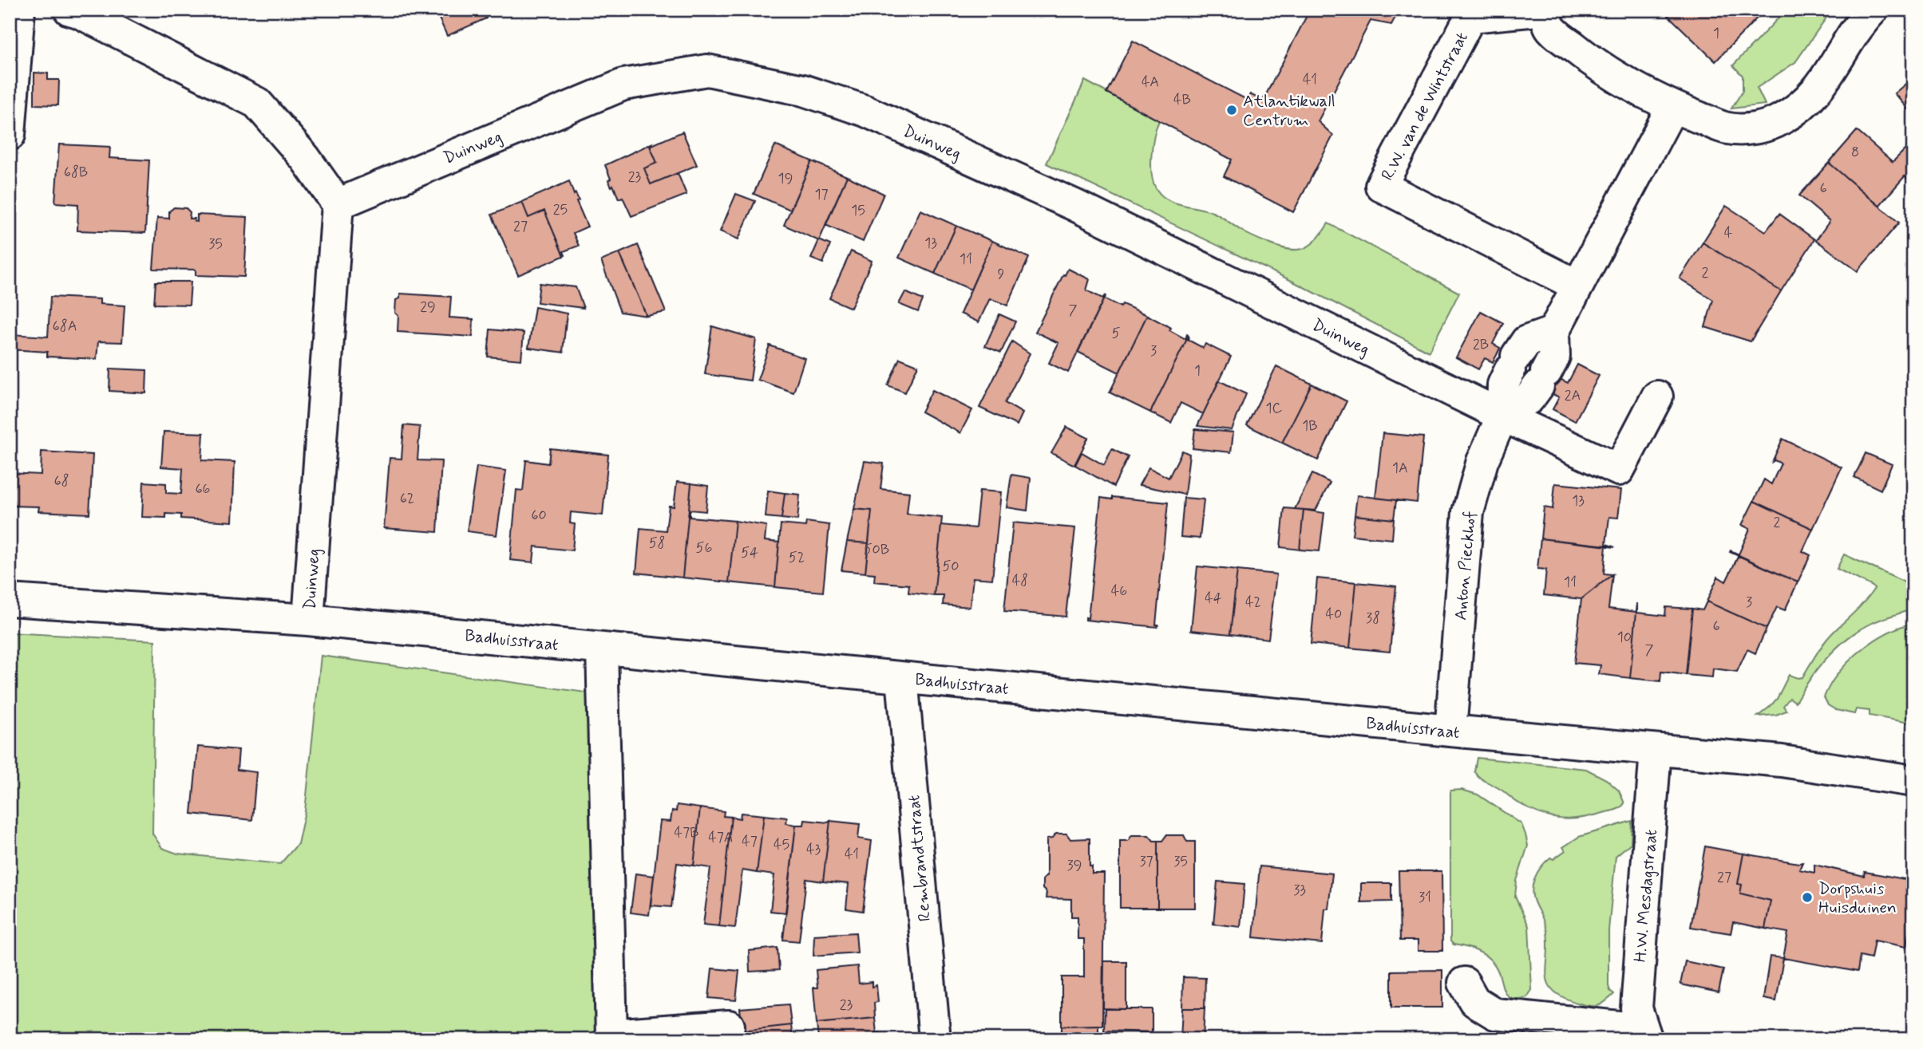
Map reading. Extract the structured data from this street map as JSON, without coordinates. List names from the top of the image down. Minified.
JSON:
{"streets":{"street":["R.W. van de Wintstraat","Duinweg","Anton Pieckhof","Badhuisstraat","Rembrandtstraat","H.W. Mesdagstraat"]},"crossings":[["Duinweg","Anton Pieckhof"],["Duinweg","Badhuisstraat"],["Anton Pieckhof","Badhuisstraat"],["Badhuisstraat","Rembrandtstraat"],["Badhuisstraat","H.W. Mesdagstraat"]],"places":["Atlantikwall Centrum","Dorpshuis Huisduinen"],"house_numbers":["1","41","4A","4B","8","68B","23","19","6","17","25","15","27","4","13","35","11","2","9","29","7","68A","5","2B","3","1","2A","1C","1B","1A","68","66","62","13","60","2","58","56","50B","54","52","50","48","11","46","44","42","3","40","38","6","10","7","47B","47A","47","45","43","41","37","35","39","27","33","31","23"]}
